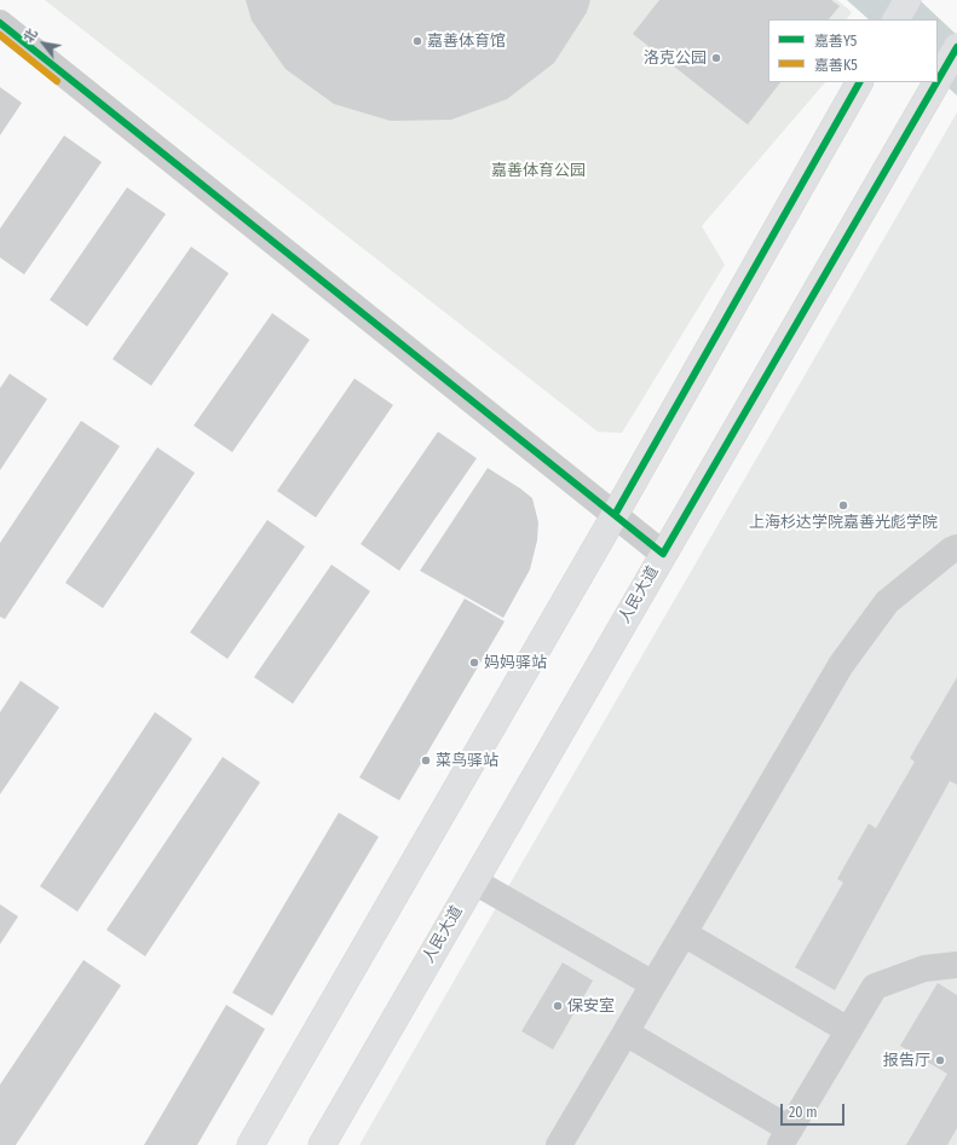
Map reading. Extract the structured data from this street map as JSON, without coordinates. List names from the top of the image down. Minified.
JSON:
{"streets":{"main road":["人民大道"]},"parks":["嘉善体育公园"],"places":["嘉善体育馆","洛克公园","上海杉达学院嘉善光彪学院","妈妈驿站","菜鸟驿站","保安室","报告厅"],"lines":["transit line 嘉善Y5","transit line 嘉善K5"],"legend":["嘉善Y5","嘉善K5"],"scale_bar":"20 m","north":"top left"}
